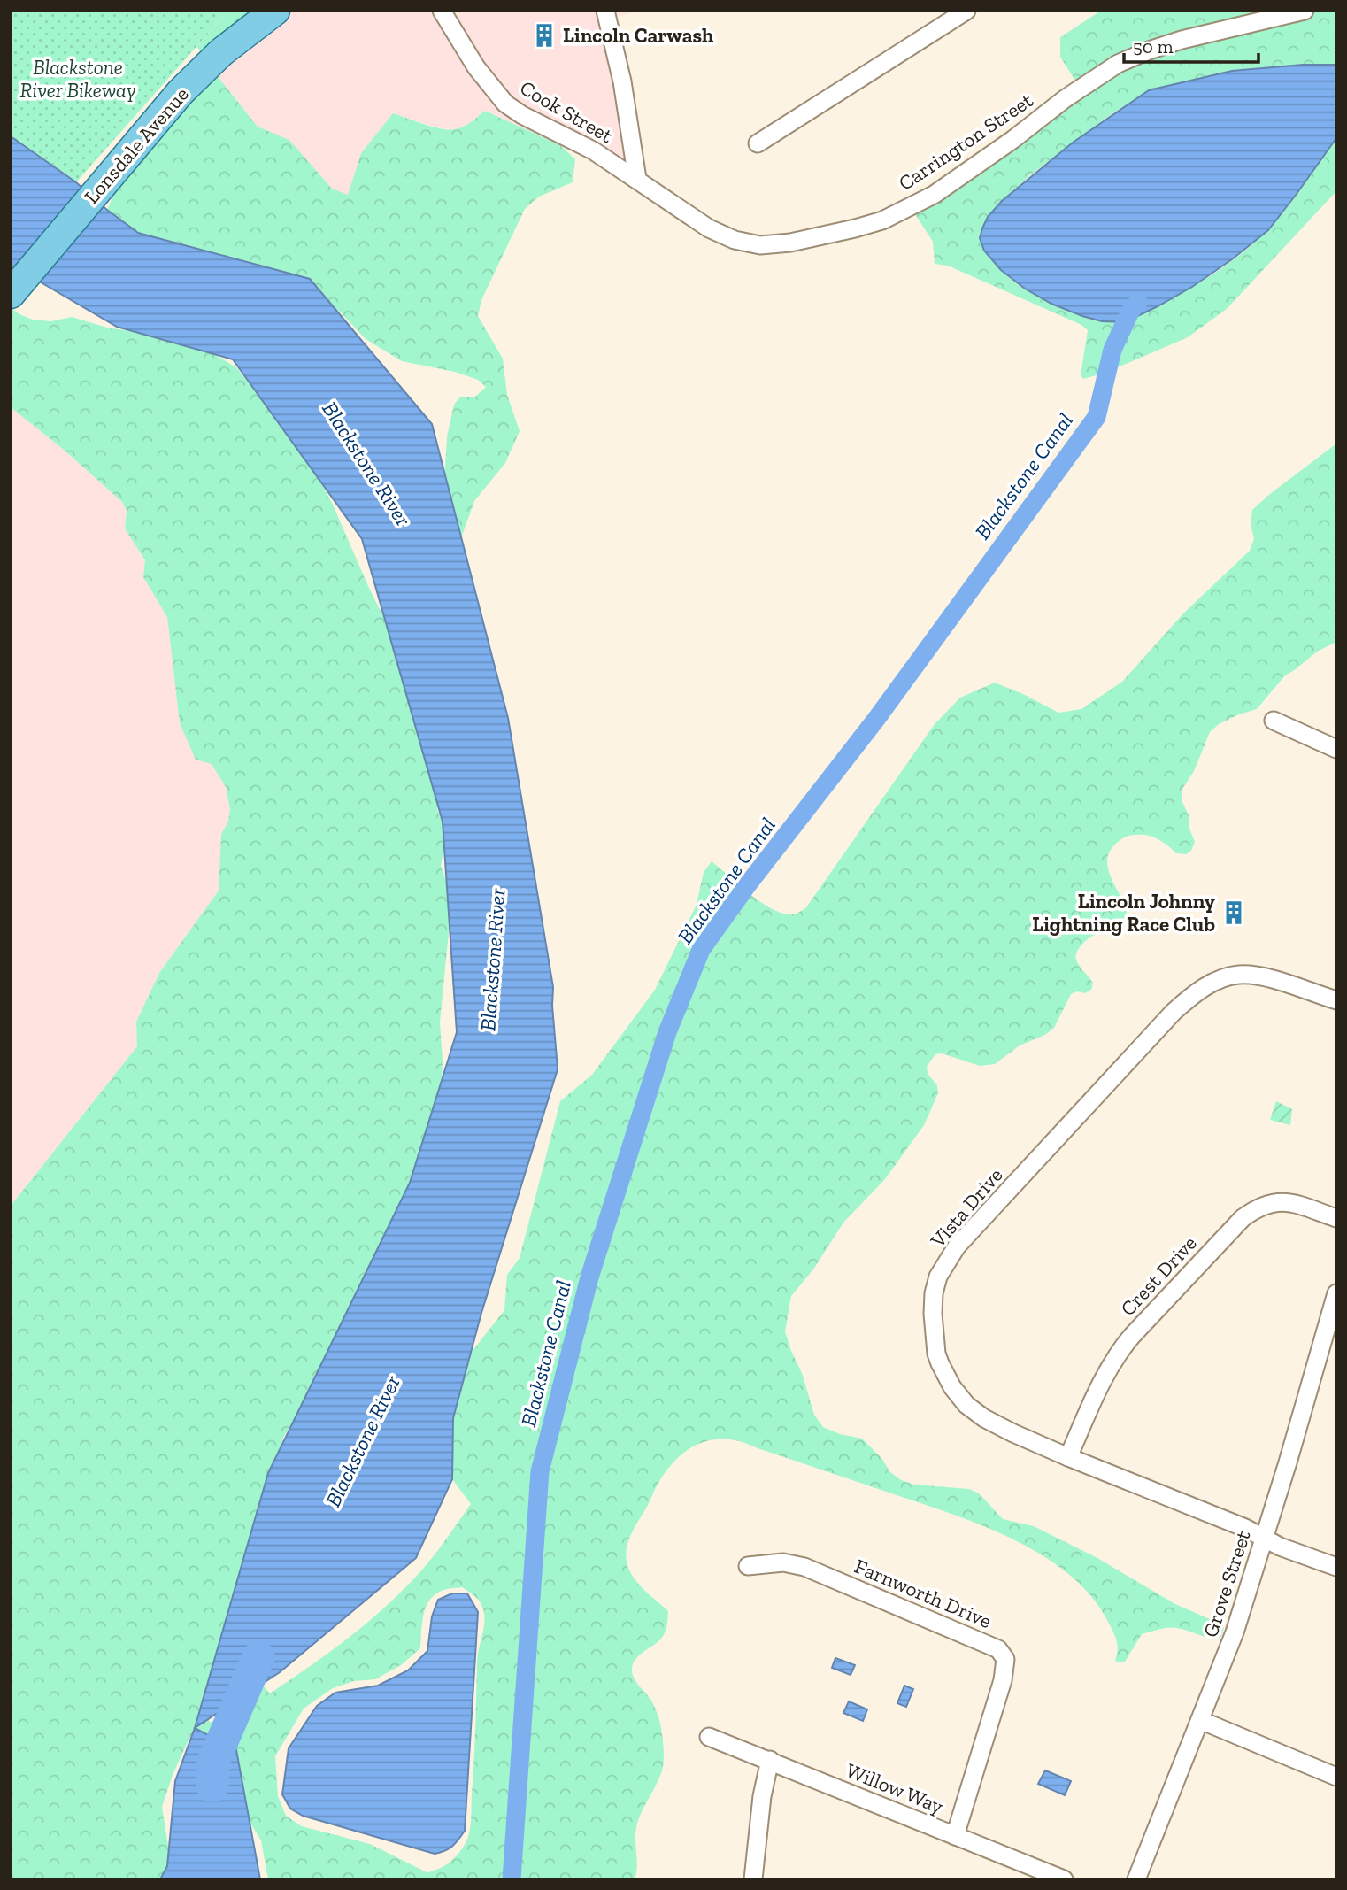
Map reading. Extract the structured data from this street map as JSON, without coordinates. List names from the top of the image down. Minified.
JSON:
{"streets":{"main road":["Lonsdale Avenue"],"street":["Cook Street","Carrington Street","Vista Drive","Crest Drive","Grove Street","Farnworth Drive","Willow Way"]},"crossings":[["Cook Street","Carrington Street"],["Vista Drive","Crest Drive"],["Vista Drive","Grove Street"],["Farnworth Drive","Willow Way"]],"water":["Blackstone River","Blackstone Canal"],"parks":["Blackstone River Bikeway"],"places":{"building":["Lincoln Carwash","Lincoln Johnny Lightning Race Club"]},"scale_bar":"50 m"}
